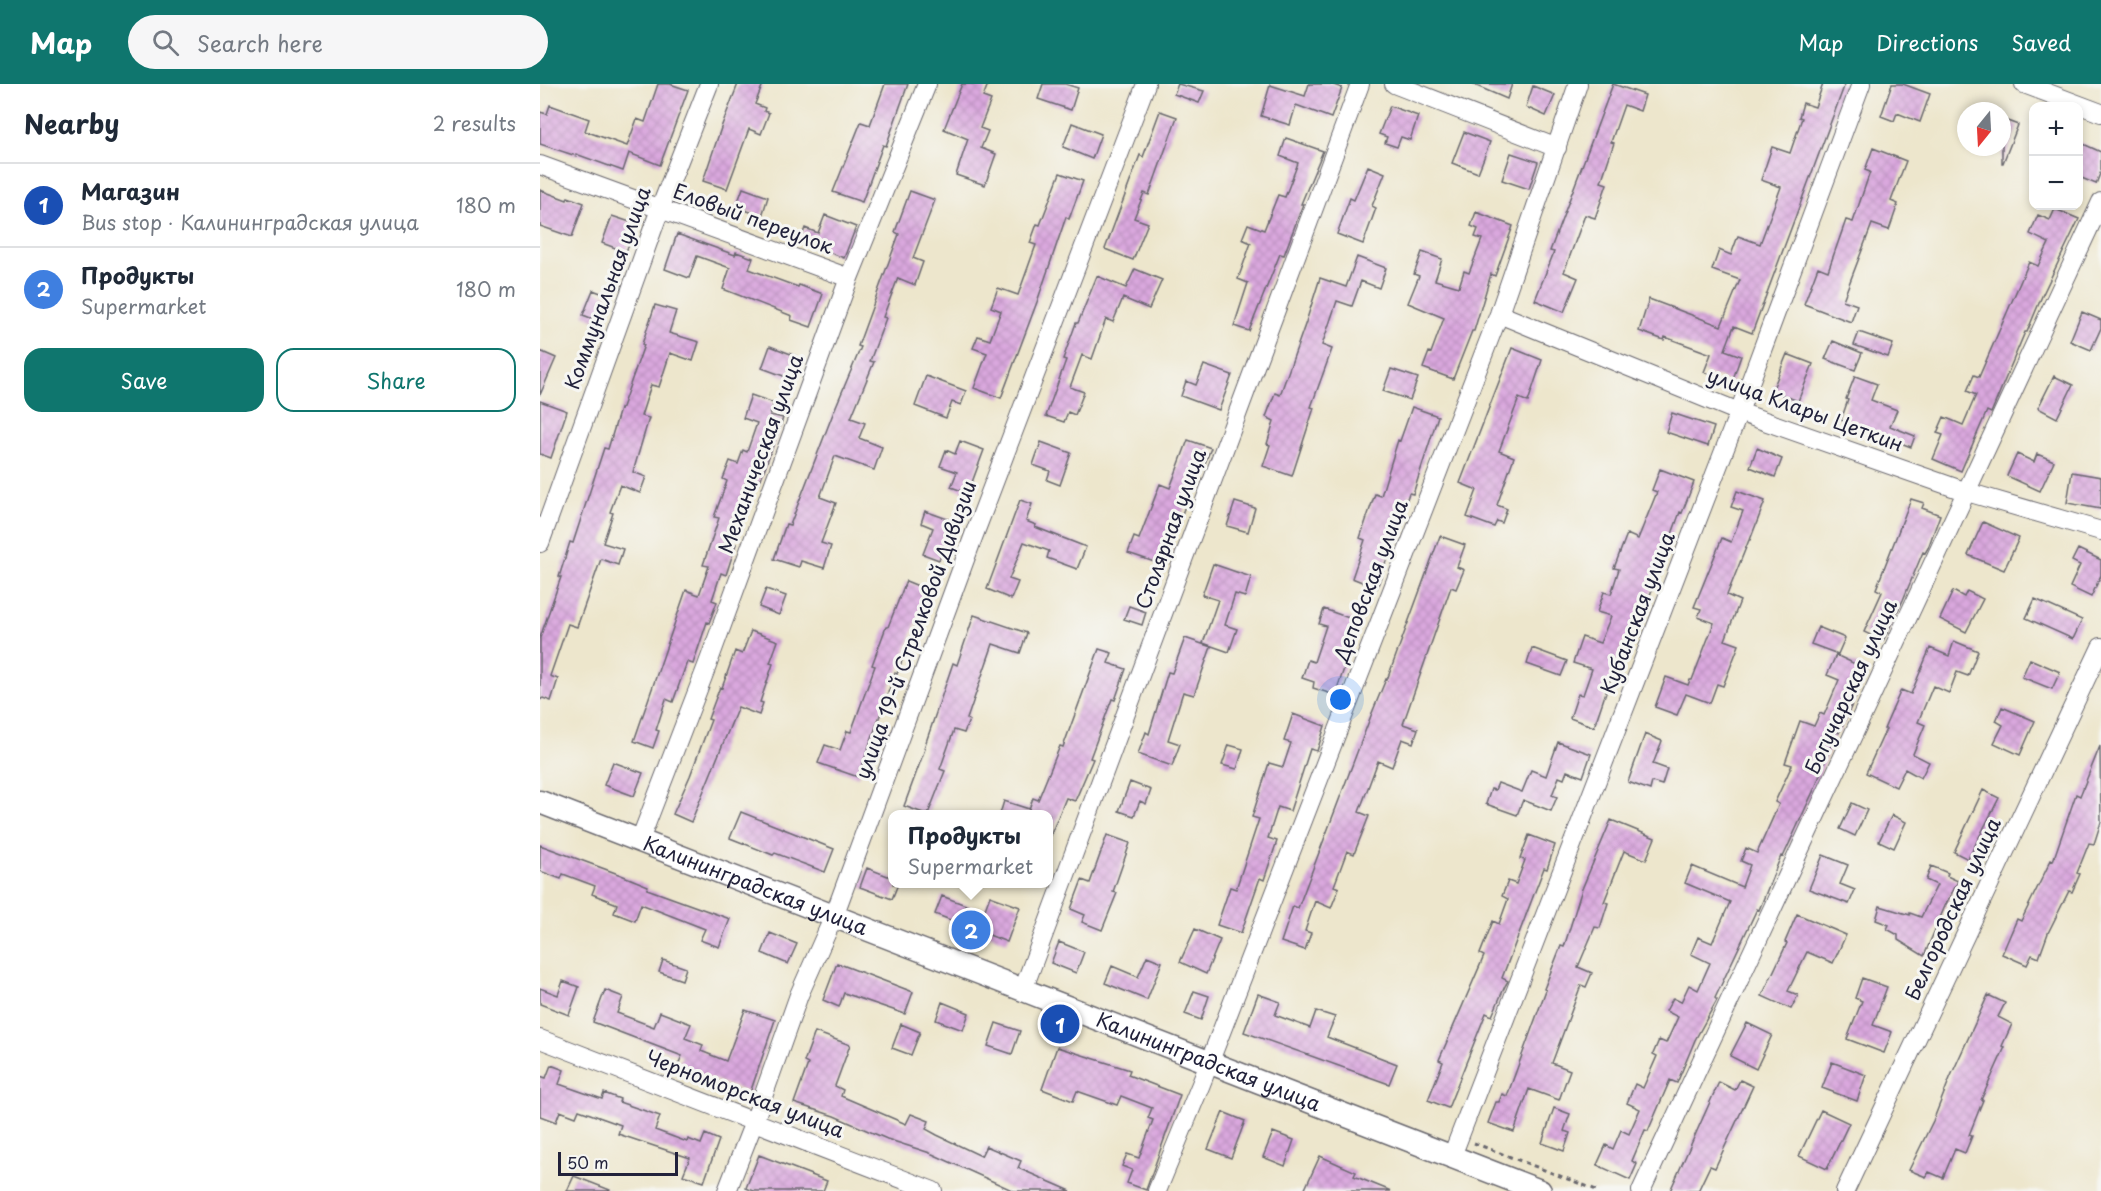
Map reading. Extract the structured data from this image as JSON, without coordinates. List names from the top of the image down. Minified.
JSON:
{"streets":{"main road":["Калининградская улица"],"street":["Еловый переулок","Коммунальная улица","улица Клары Цеткин","Механическая улица","Столярная улица","Деповская улица","Кубанская улица","улица 19-й Стрелковой Дивизии","Богучарская улица","Белгородская улица","Черноморская улица"]},"crossings":[["Еловый переулок","Коммунальная улица"],["Еловый переулок","Механическая улица"],["улица Клары Цеткин","Деповская улица"],["улица Клары Цеткин","Кубанская улица"],["улица Клары Цеткин","Богучарская улица"],["Механическая улица","Калининградская улица"],["Столярная улица","Калининградская улица"],["Деповская улица","Калининградская улица"],["Кубанская улица","Калининградская улица"],["улица 19-й Стрелковой Дивизии","Калининградская улица"],["улица 19-й Стрелковой Дивизии","Черноморская улица"]],"scale_bar":"50 m","north":"bottom","page":{"header":"Map","search":"Search here","nav":["Map","Directions","Saved"],"heading":["Nearby","2 results"],"map_buttons":["+","−"],"list":[{"mark":"1","name":"Магазин","note":"Bus stop · Калининградская улица","value":"180 m"},{"mark":"2","name":"Продукты","note":"Supermarket","value":"180 m"}],"buttons":["Save","Share"],"popup":["Продукты","Supermarket"],"pins":["2","1"],"scale":"50 m"}}
